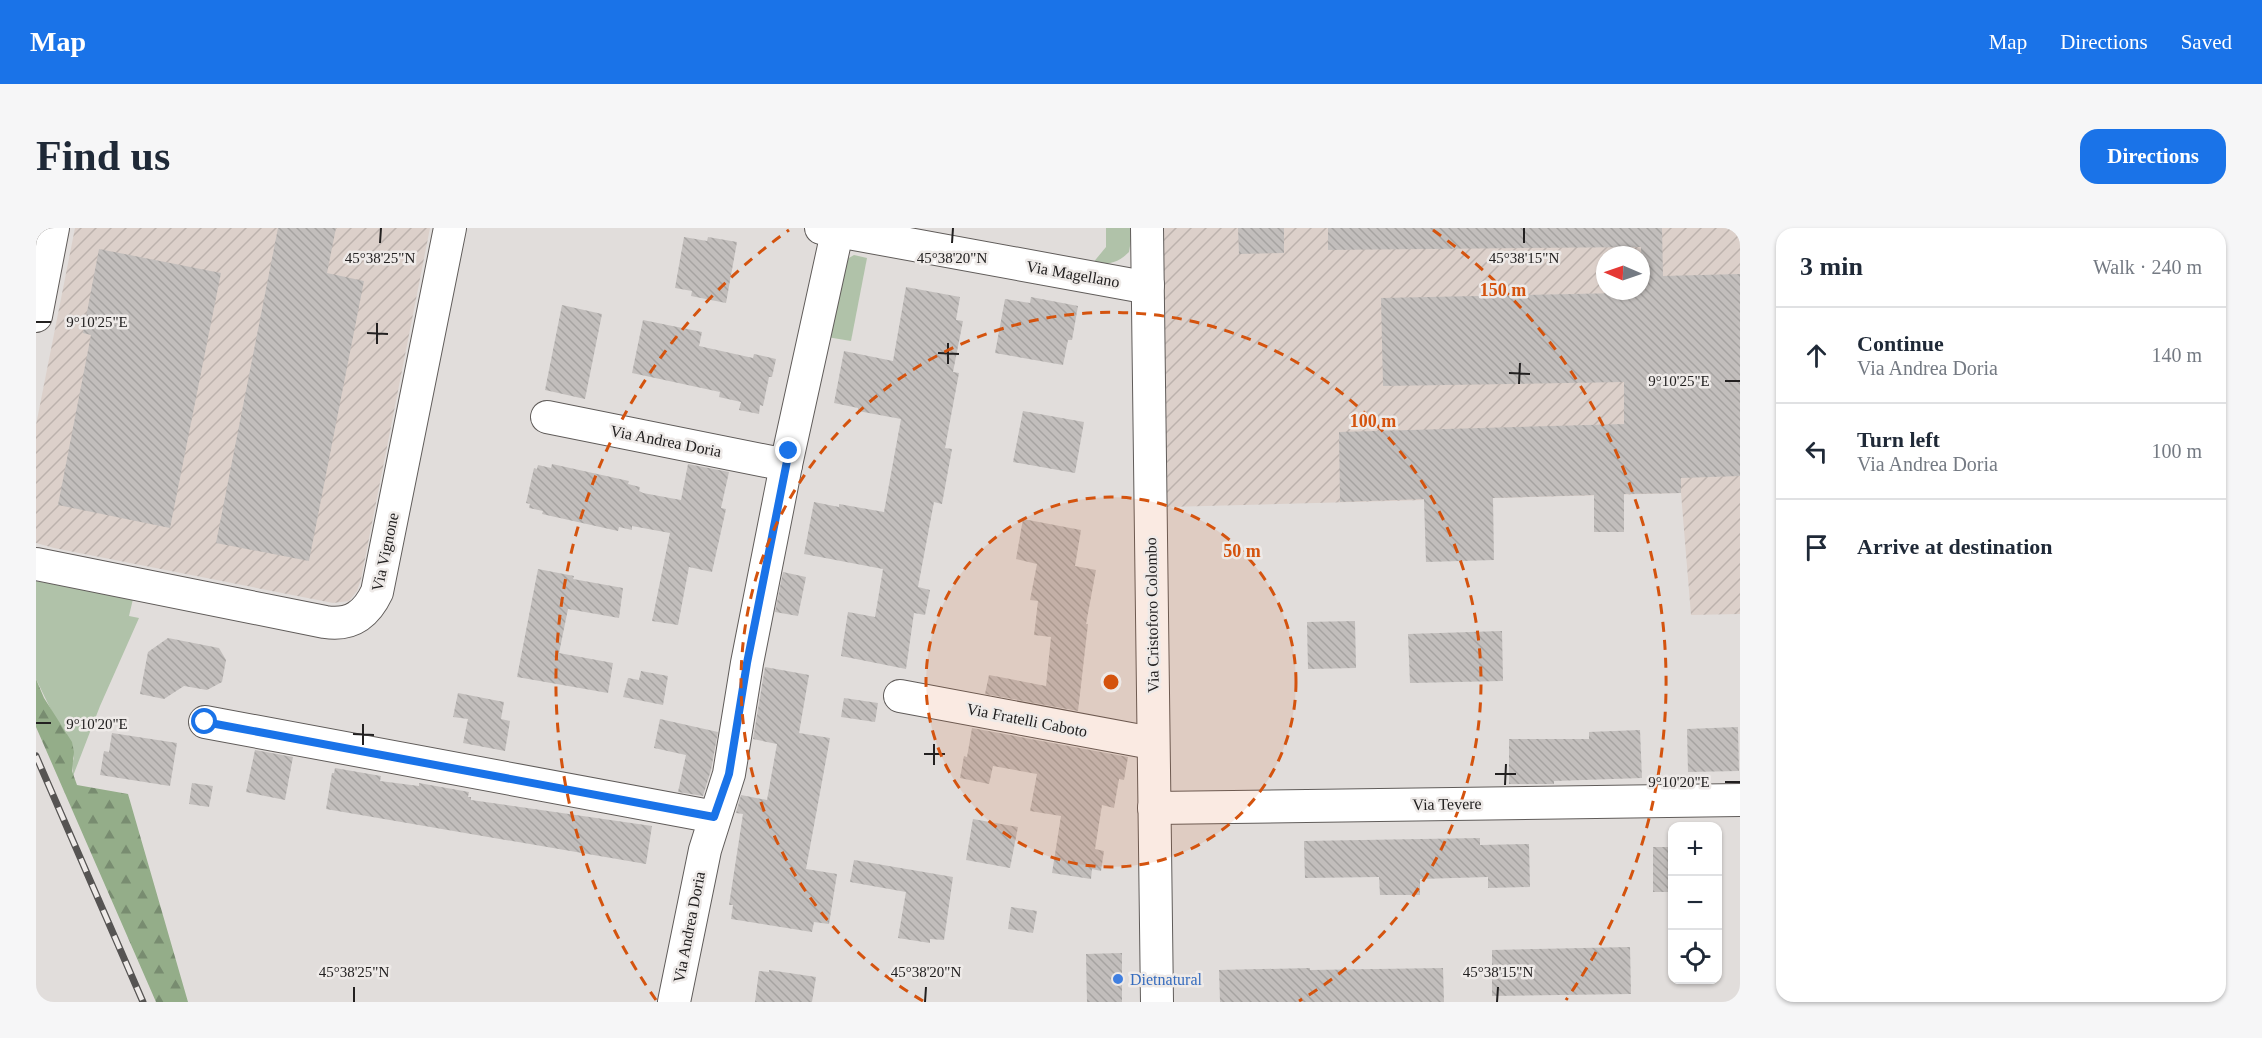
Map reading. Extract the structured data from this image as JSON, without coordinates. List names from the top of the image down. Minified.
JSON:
{"streets":{"street":["Via Magellano","Via Andrea Doria","Via Vignone","Via Cristoforo Colombo","Via Fratelli Caboto","Via Tevere"]},"crossings":[["Via Magellano","Via Andrea Doria"],["Via Magellano","Via Cristoforo Colombo"],["Via Cristoforo Colombo","Via Fratelli Caboto"],["Via Cristoforo Colombo","Via Tevere"]],"places":["Dietnatural"],"north":"left","page":{"header":"Map","nav":["Map","Directions","Saved"],"buttons":"Directions","title":"Find us","heading":["3 min","Walk · 240 m"],"list":[["Continue","Via Andrea Doria","140 m"],["Turn left","Via Andrea Doria","100 m"],"Arrive at destination"],"map_buttons":["+","−"]},"coordinates":["45°38'25\"N","45°38'20\"N","45°38'15\"N","9°10'25\"E","9°10'20\"E"],"rings":["150 m","100 m","50 m"]}
